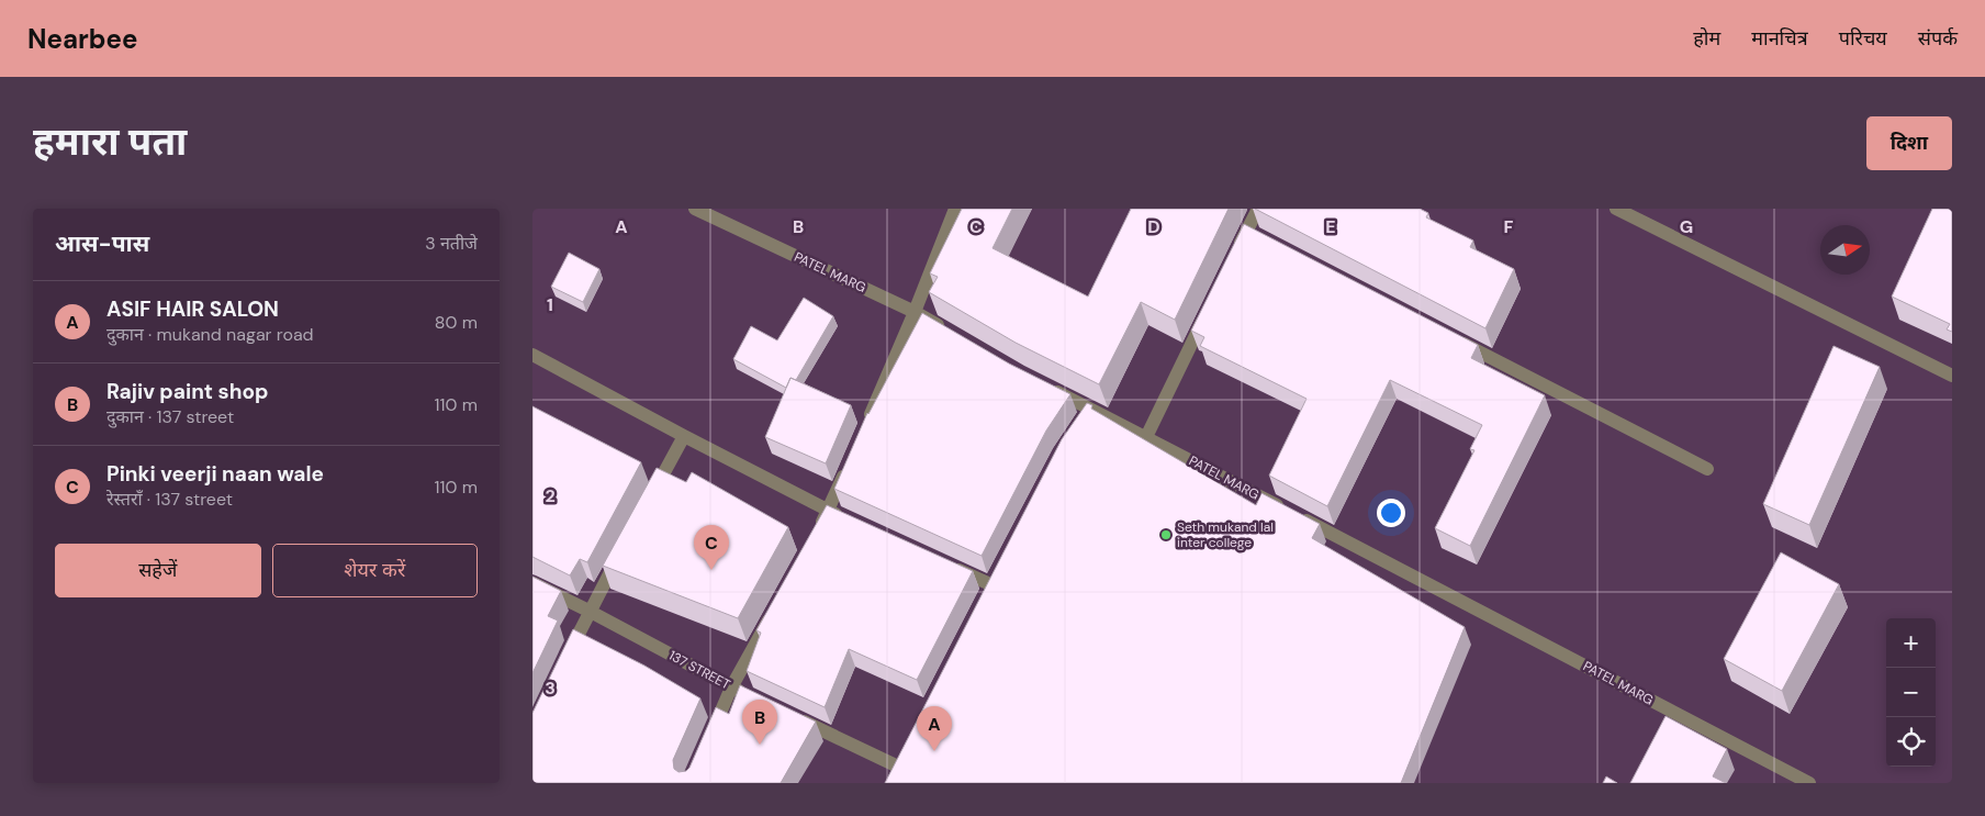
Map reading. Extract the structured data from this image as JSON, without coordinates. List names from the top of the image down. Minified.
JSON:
{"streets":{"street":["PATEL MARG","137 STREET"]},"places":["Seth mukand lal inter college"],"north":"right","page":{"header":"Nearbee","nav":["होम","मानचित्र","परिचय","संपर्क"],"title":"हमारा पता","buttons":["दिशा",["सहेजें","शेयर करें"]],"heading":["आस-पास","3 नतीजे"],"list":[{"mark":"A","name":"ASIF HAIR SALON","note":"दुकान · mukand nagar road","value":"80 m"},{"mark":"B","name":"Rajiv paint shop","note":"दुकान · 137 street","value":"110 m"},{"mark":"C","name":"Pinki veerji naan wale","note":"रेस्तराँ · 137 street","value":"110 m"}],"pins":["C","B","A"],"map_buttons":["+","−"]},"grid":{"columns":["A","B","C","D","E","F","G"],"rows":["1","2","3"]}}
